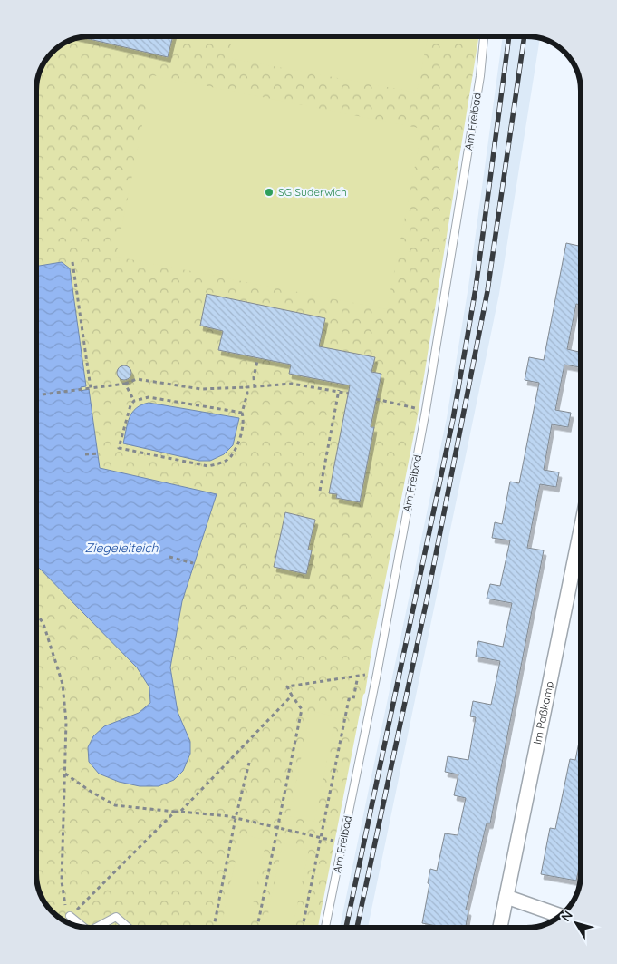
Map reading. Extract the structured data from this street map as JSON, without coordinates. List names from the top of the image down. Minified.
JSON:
{"streets":{"street":["Im Paßkamp"],"lane":["Am Freibad"]},"water":["Ziegeleiteich"],"places":["SG Suderwich"],"north":"top left"}
